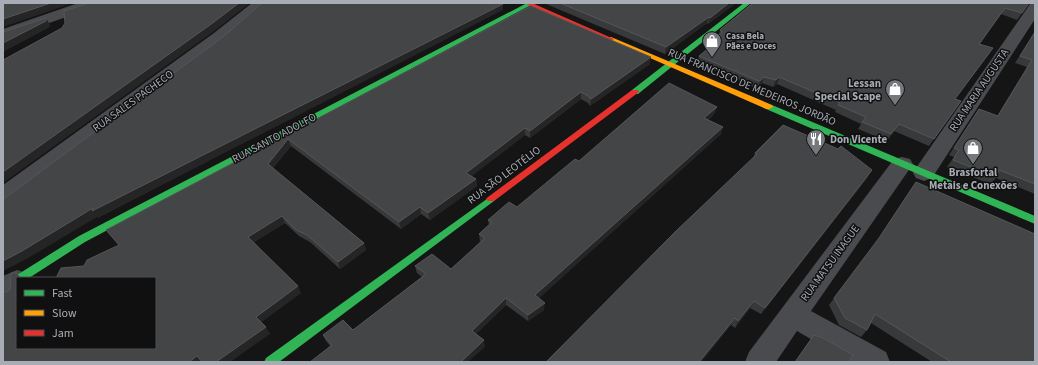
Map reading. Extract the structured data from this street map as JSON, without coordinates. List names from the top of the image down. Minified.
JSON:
{"streets":{"street":["RUA FRANCISCO DE MEDEIROS JORDÃO","RUA MARIA AUGUSTA","RUA SALES PACHECO","RUA SANTO ADOLFO","RUA SÃO LEOTÉLIO","RUA MATSU INAGUE"]},"crossings":[["RUA FRANCISCO DE MEDEIROS JORDÃO","RUA MARIA AUGUSTA"],["RUA FRANCISCO DE MEDEIROS JORDÃO","RUA SANTO ADOLFO"],["RUA FRANCISCO DE MEDEIROS JORDÃO","RUA SÃO LEOTÉLIO"],["RUA FRANCISCO DE MEDEIROS JORDÃO","RUA MATSU INAGUE"],["RUA MARIA AUGUSTA","RUA MATSU INAGUE"]],"places":{"shop":["Casa Bela Pães e Doces","Lessan Special Scape","Brasfortal Metais e Conexões"],"restaurant":["Don Vicente"]},"legend":["Fast","Slow","Jam"]}
